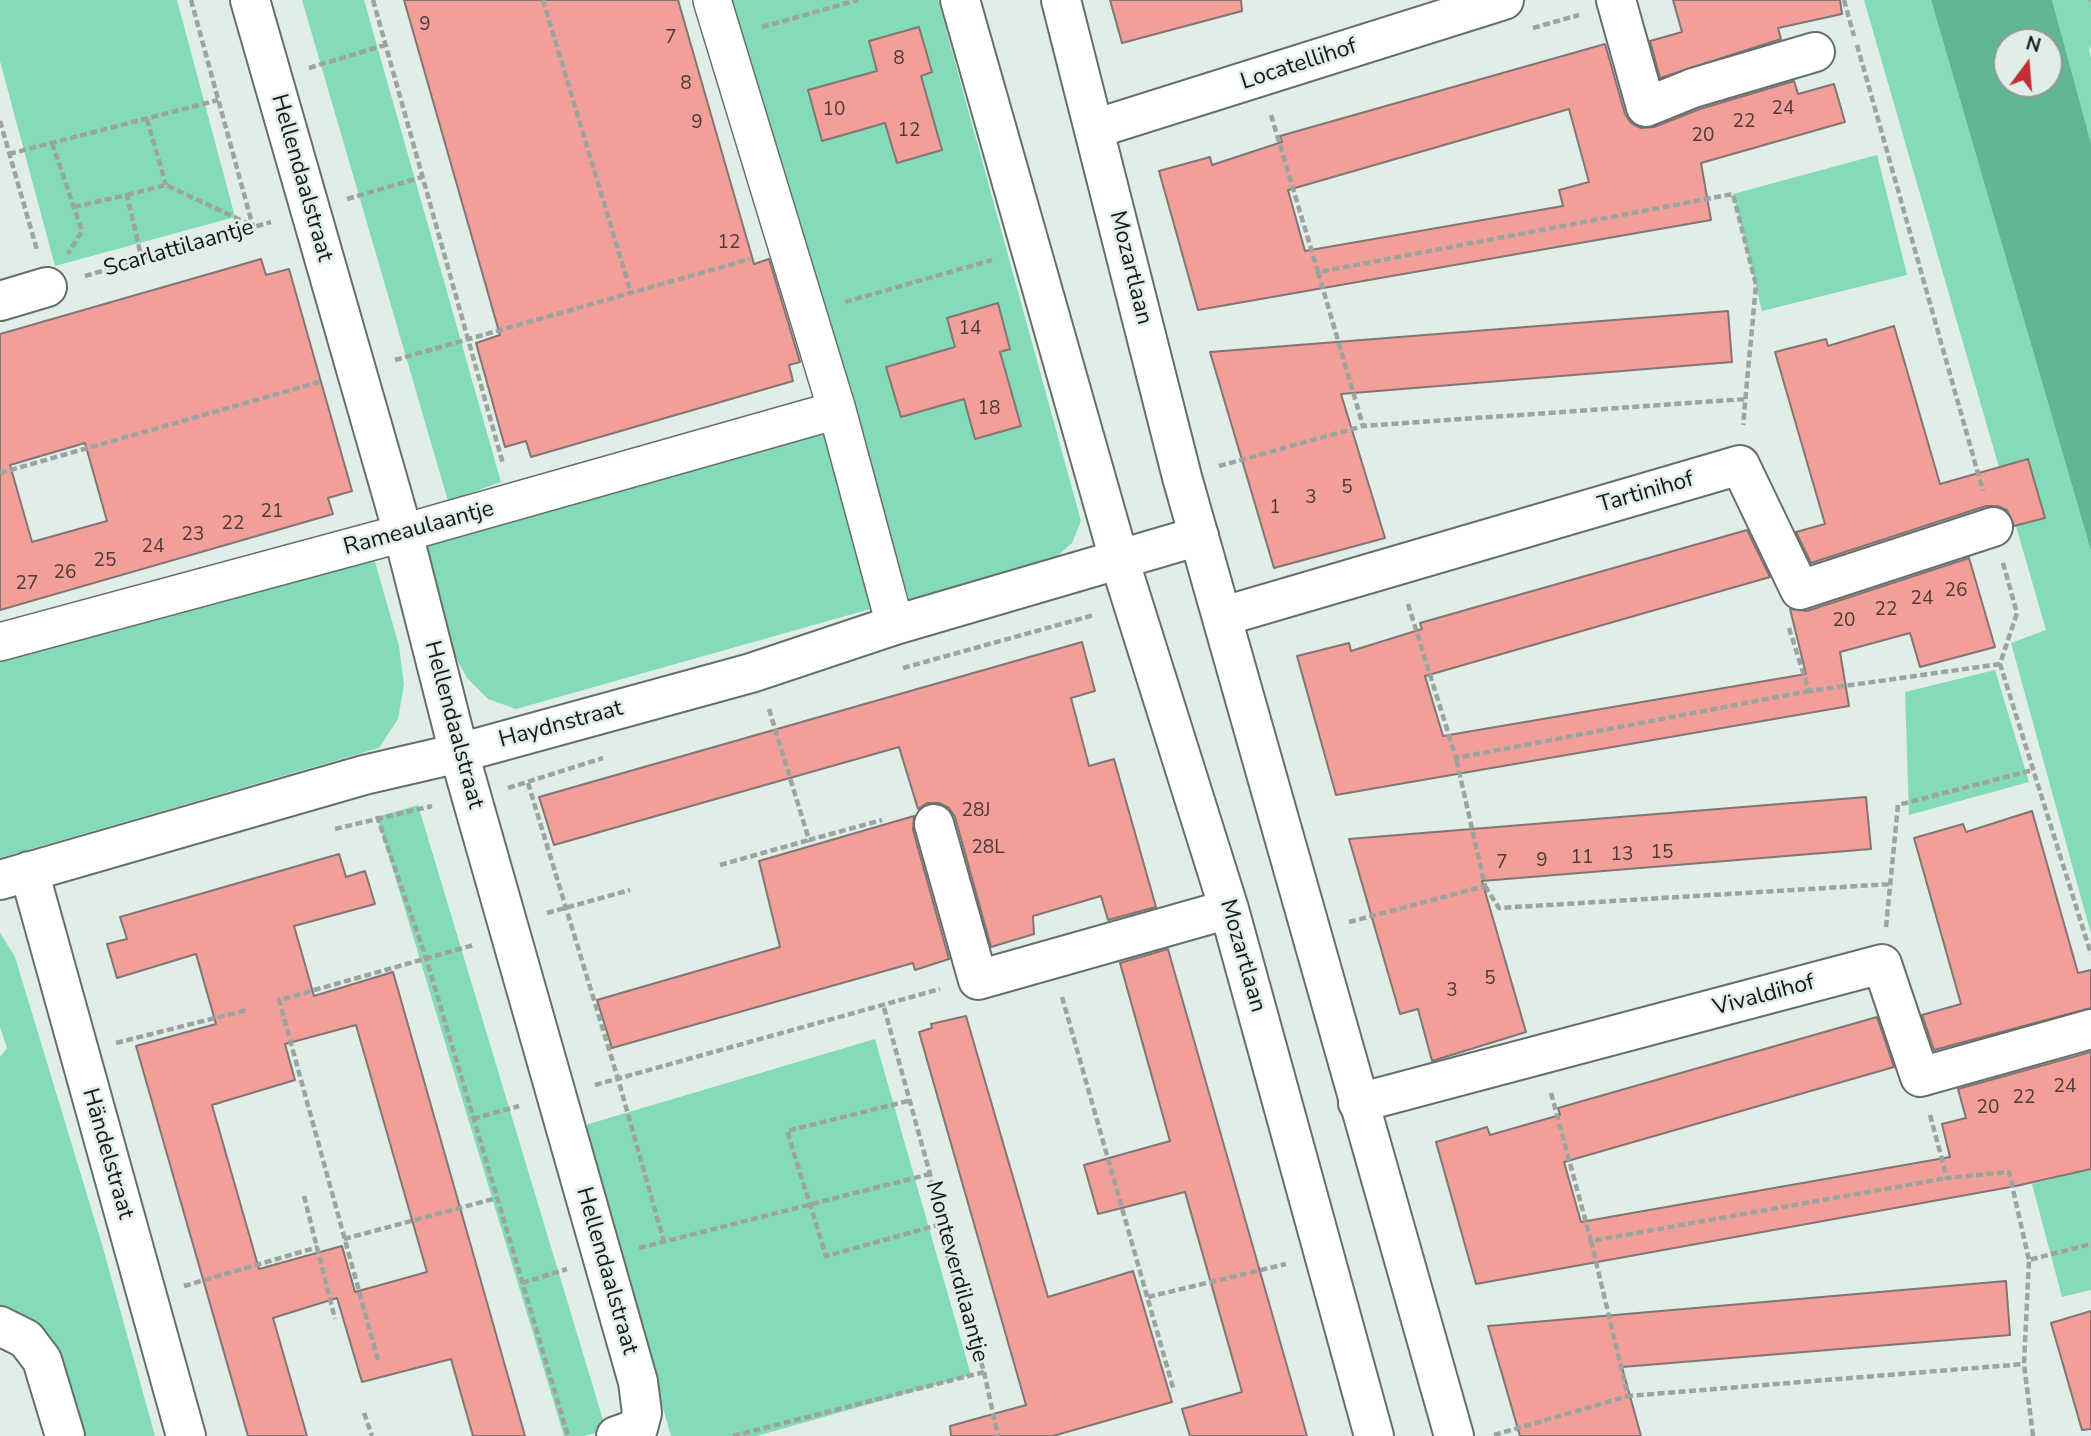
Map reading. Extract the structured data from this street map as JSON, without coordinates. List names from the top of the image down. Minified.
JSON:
{"streets":{"street":["Locatellihof","Hellendaalstraat","Mozartlaan","Tartinihof","Rameaulaantje","Haydnstraat","Vivaldihof","Händelstraat"],"path":["Scarlattilaantje","Monteverdilaantje"]},"crossings":[["Locatellihof","Mozartlaan"],["Hellendaalstraat","Scarlattilaantje"],["Hellendaalstraat","Rameaulaantje"],["Hellendaalstraat","Haydnstraat"],["Mozartlaan","Tartinihof"],["Mozartlaan","Haydnstraat"],["Mozartlaan","Vivaldihof"],["Haydnstraat","Händelstraat"]],"house_numbers":["9","7","8","8","24","10","22","9","12","20","12","14","18","5","3","1","21","22","23","24","25","26","27","26","24","22","20","28J","28L","15","13","11","9","7","5","3","24","22","20"],"north":"top"}
